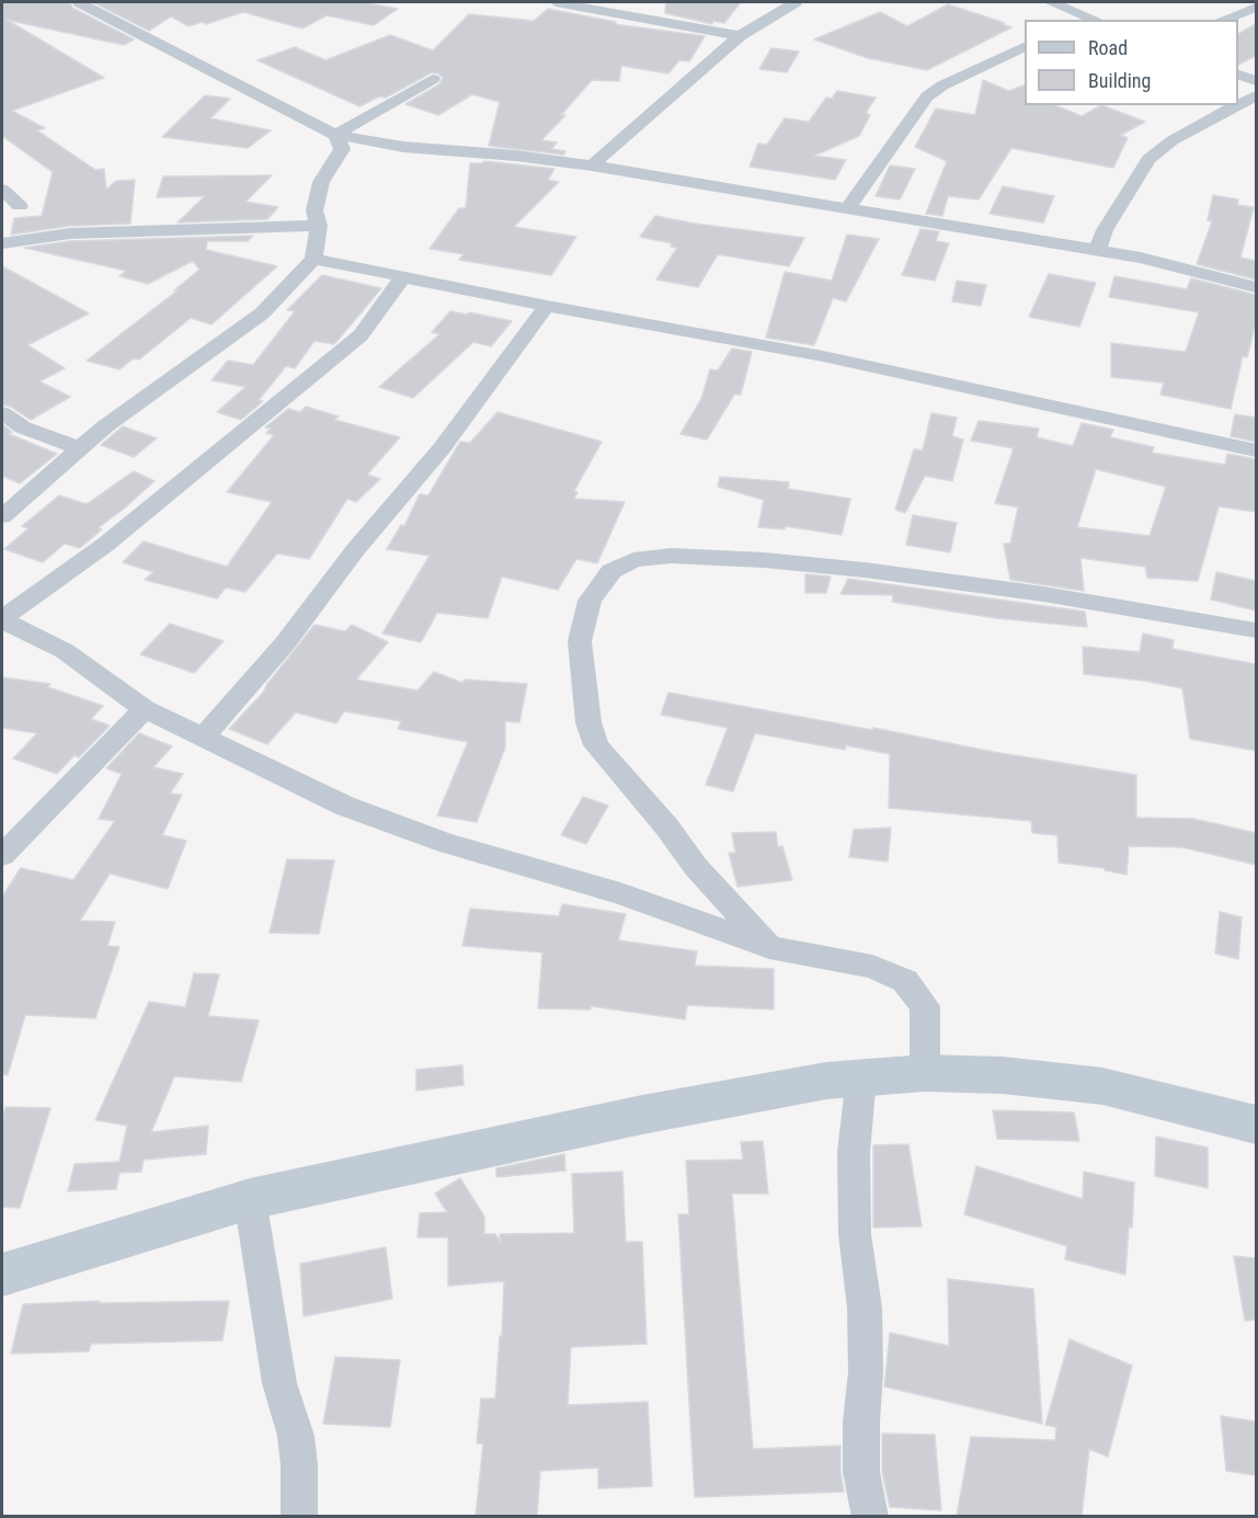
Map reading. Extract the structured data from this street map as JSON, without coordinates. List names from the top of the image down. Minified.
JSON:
{"legend":["Road","Building"]}
